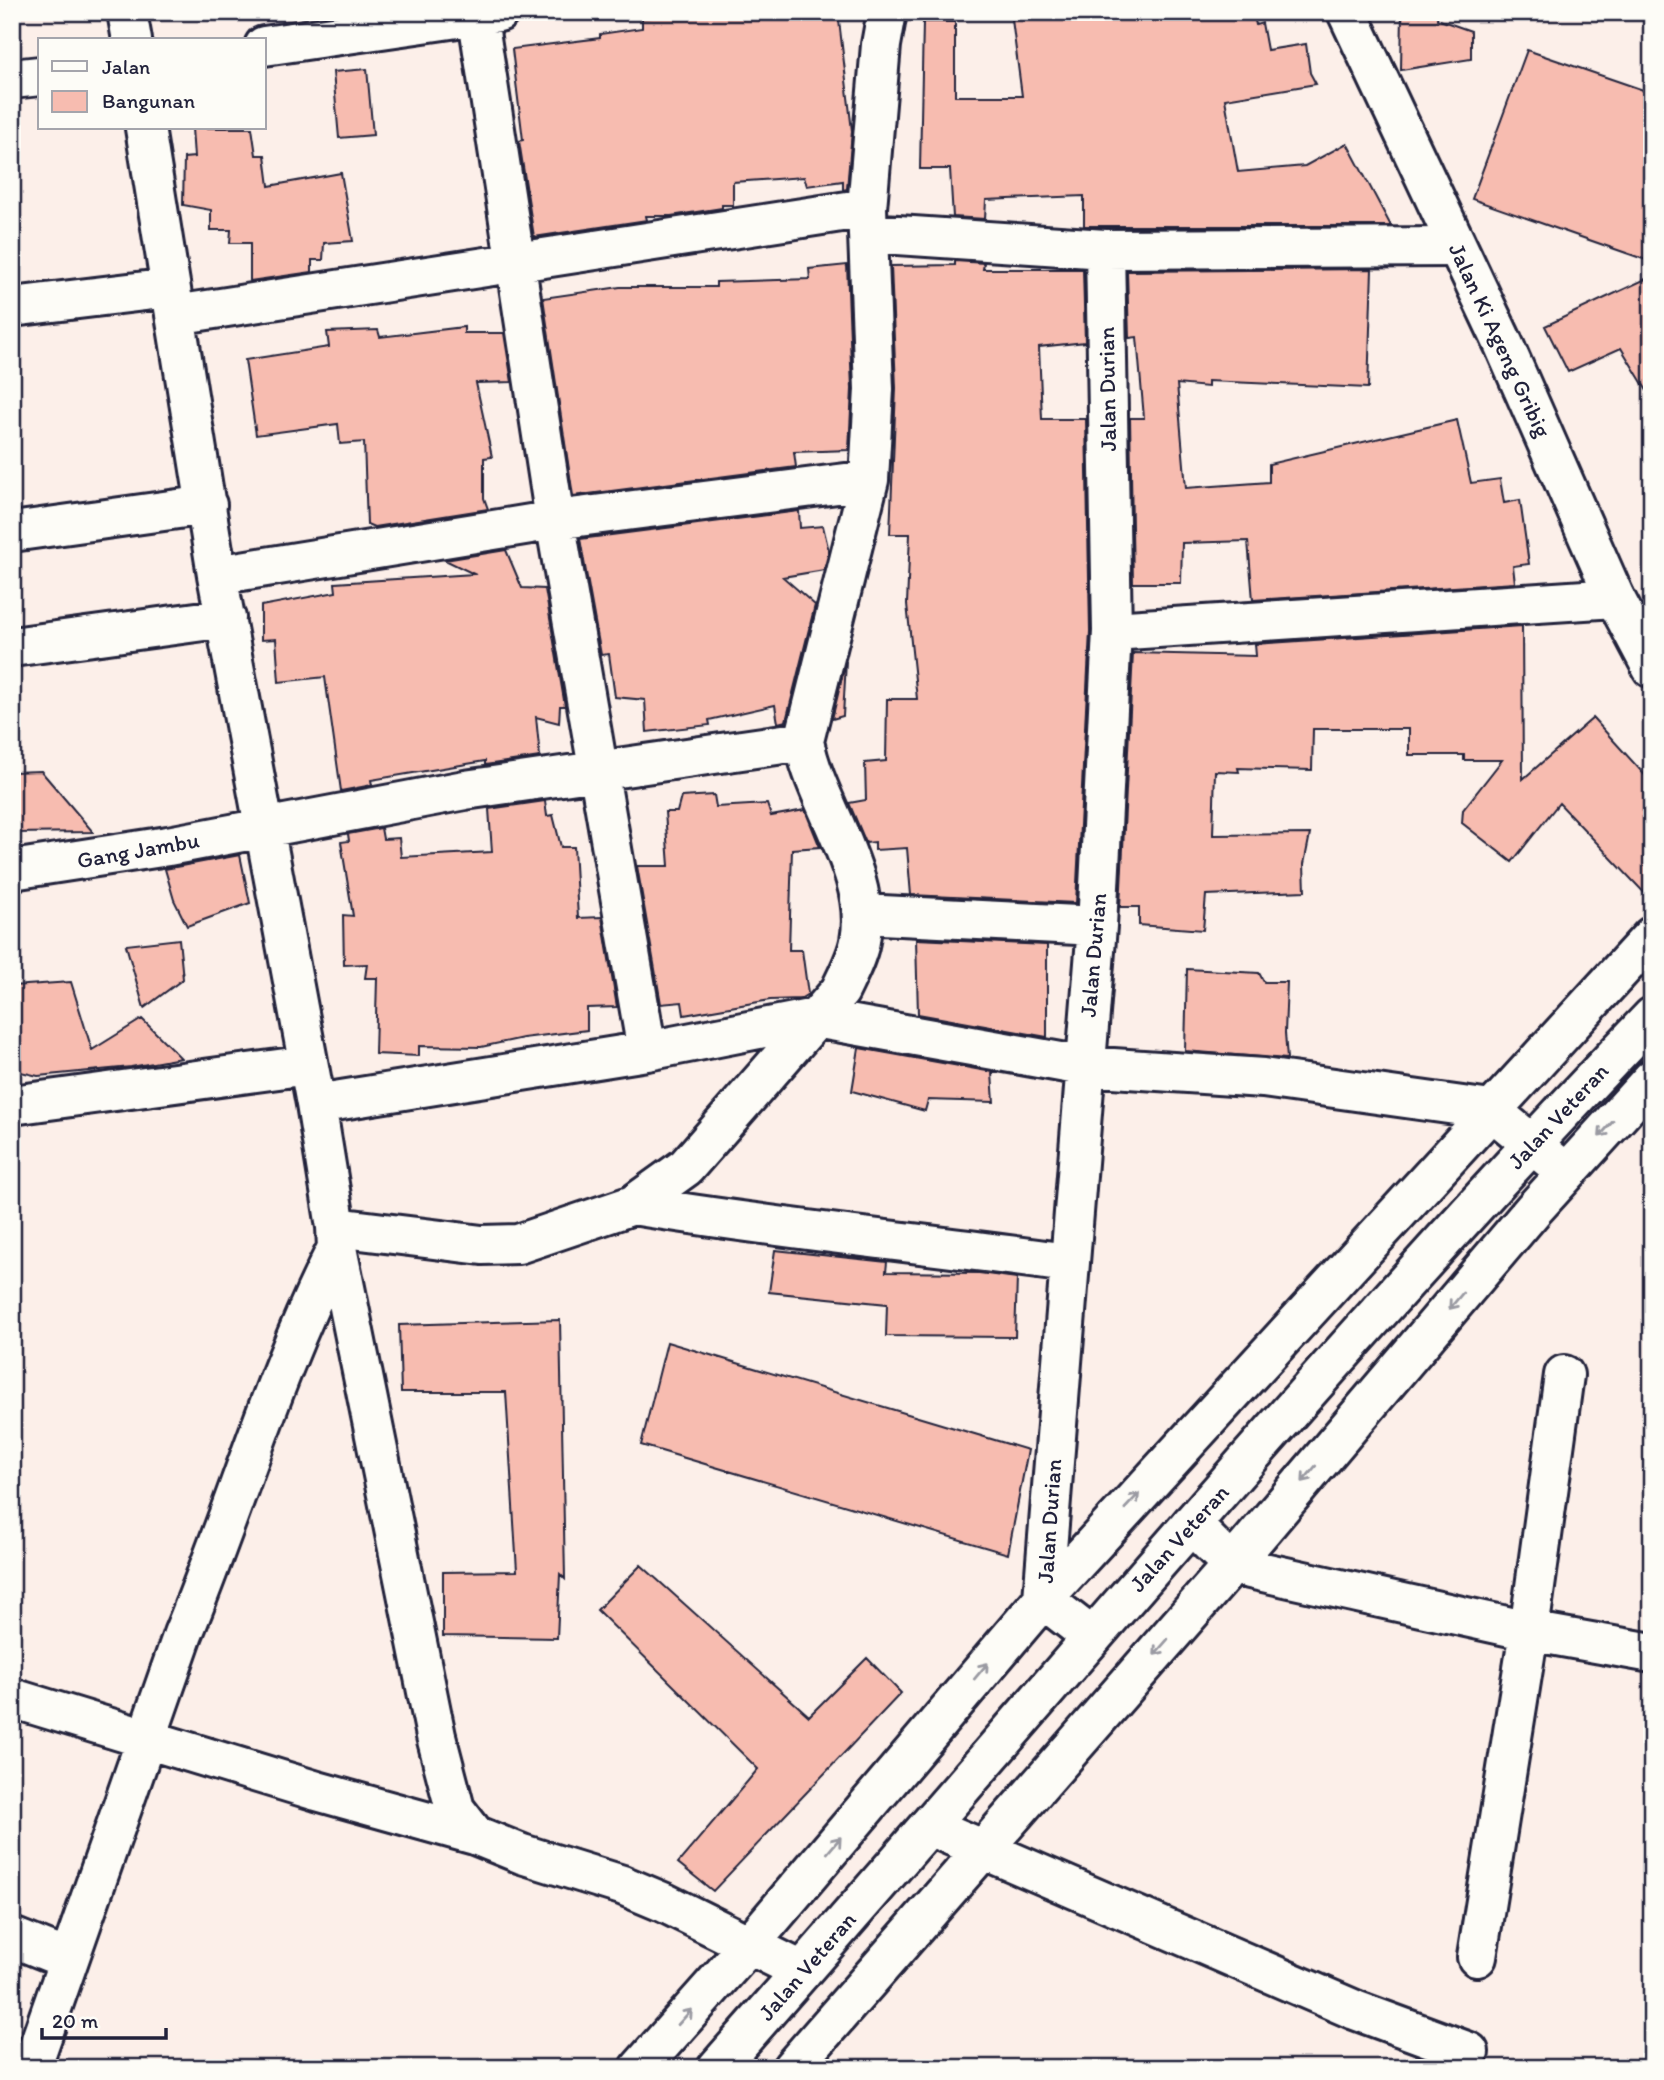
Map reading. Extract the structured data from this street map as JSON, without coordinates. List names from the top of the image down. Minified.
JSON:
{"streets":{"street":["Jalan Ki Ageng Gribig","Jalan Durian","Gang Jambu","Jalan Veteran"]},"crossings":[["Jalan Durian","Jalan Veteran"]],"legend":["Jalan","Bangunan"],"scale_bar":"20 m"}
